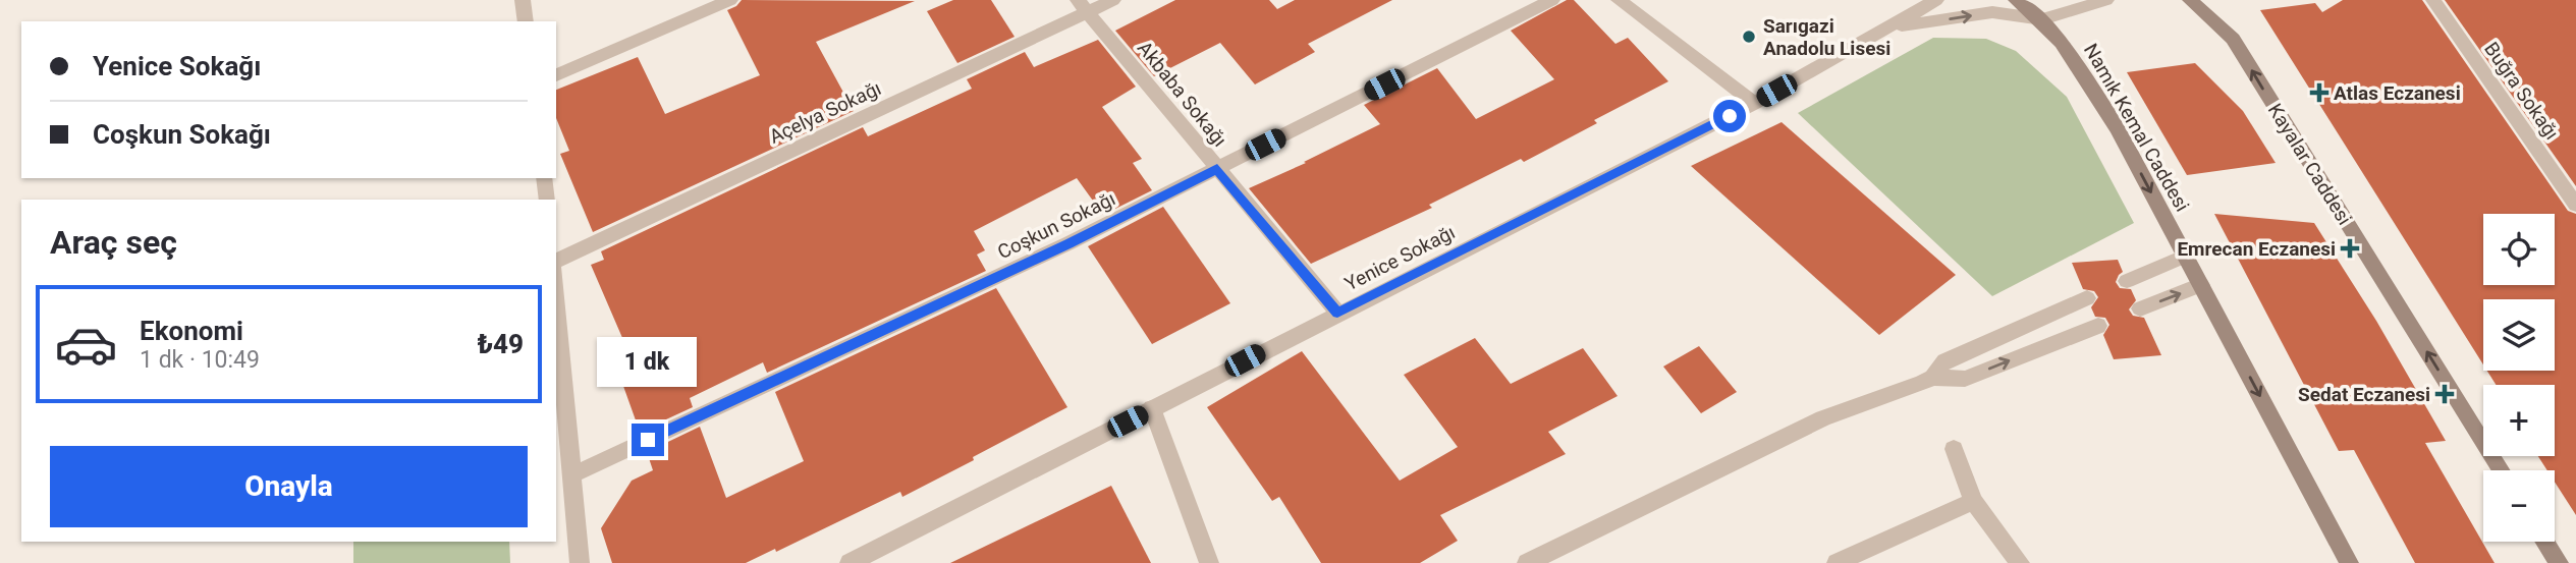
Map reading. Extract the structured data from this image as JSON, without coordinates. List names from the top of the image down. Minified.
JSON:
{"streets":{"main road":["Namık Kemal Caddesi","Kayalar Caddesi"],"street":["Buğra Sokağı","Akbaba Sokağı","Açelya Sokağı","Coşkun Sokağı","Yenice Sokağı"]},"crossings":[["Akbaba Sokağı","Açelya Sokağı"],["Akbaba Sokağı","Coşkun Sokağı"],["Akbaba Sokağı","Yenice Sokağı"]],"one_way":["Namık Kemal Caddesi","Kayalar Caddesi"],"places":{"other":["Sarıgazi Anadolu Lisesi"],"health":["Atlas Eczanesi","Emrecan Eczanesi","Sedat Eczanesi"]},"page":{"banner":["Yenice Sokağı","Coşkun Sokağı"],"heading":"Araç seç","map_buttons":["+","−"],"list":[{"name":"Ekonomi","note":"1 dk · 10:49","value":"₺49"}],"bubble":"1 dk","buttons":"Onayla"}}
